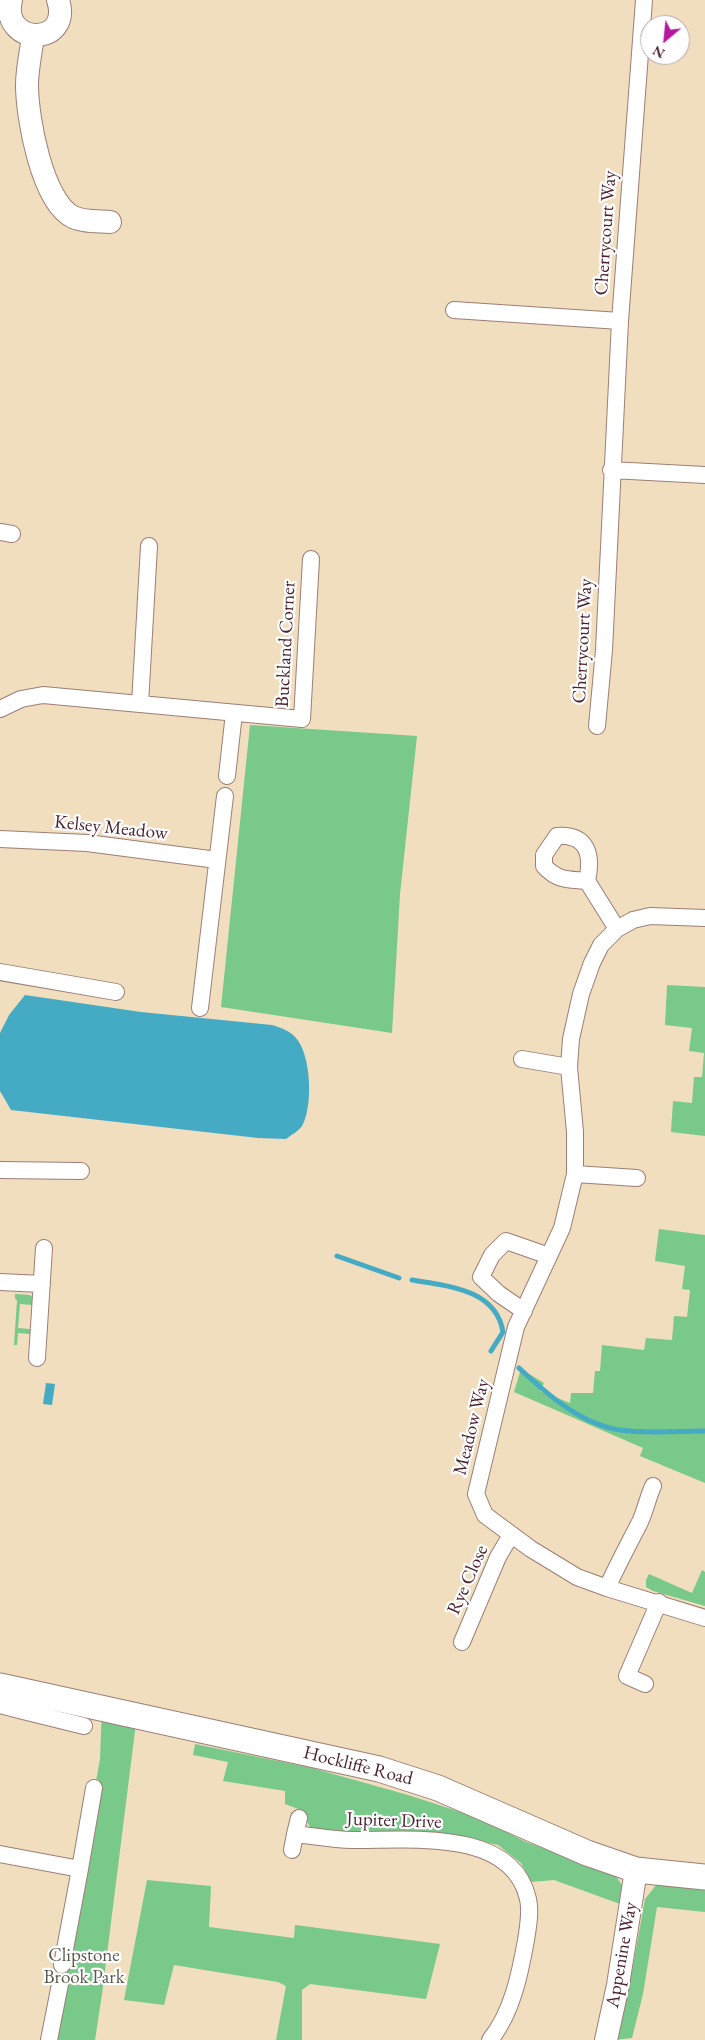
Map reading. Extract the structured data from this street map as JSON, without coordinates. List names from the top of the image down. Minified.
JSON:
{"streets":{"main road":["Hockliffe Road"],"street":["Cherrycourt Way","Buckland Corner","Kelsey Meadow","Meadow Way","Rye Close","Jupiter Drive","Appenine Way"]},"crossings":[["Meadow Way","Rye Close"],["Hockliffe Road","Appenine Way"]],"parks":["Clipstone Brook Park"],"north":"bottom left"}
